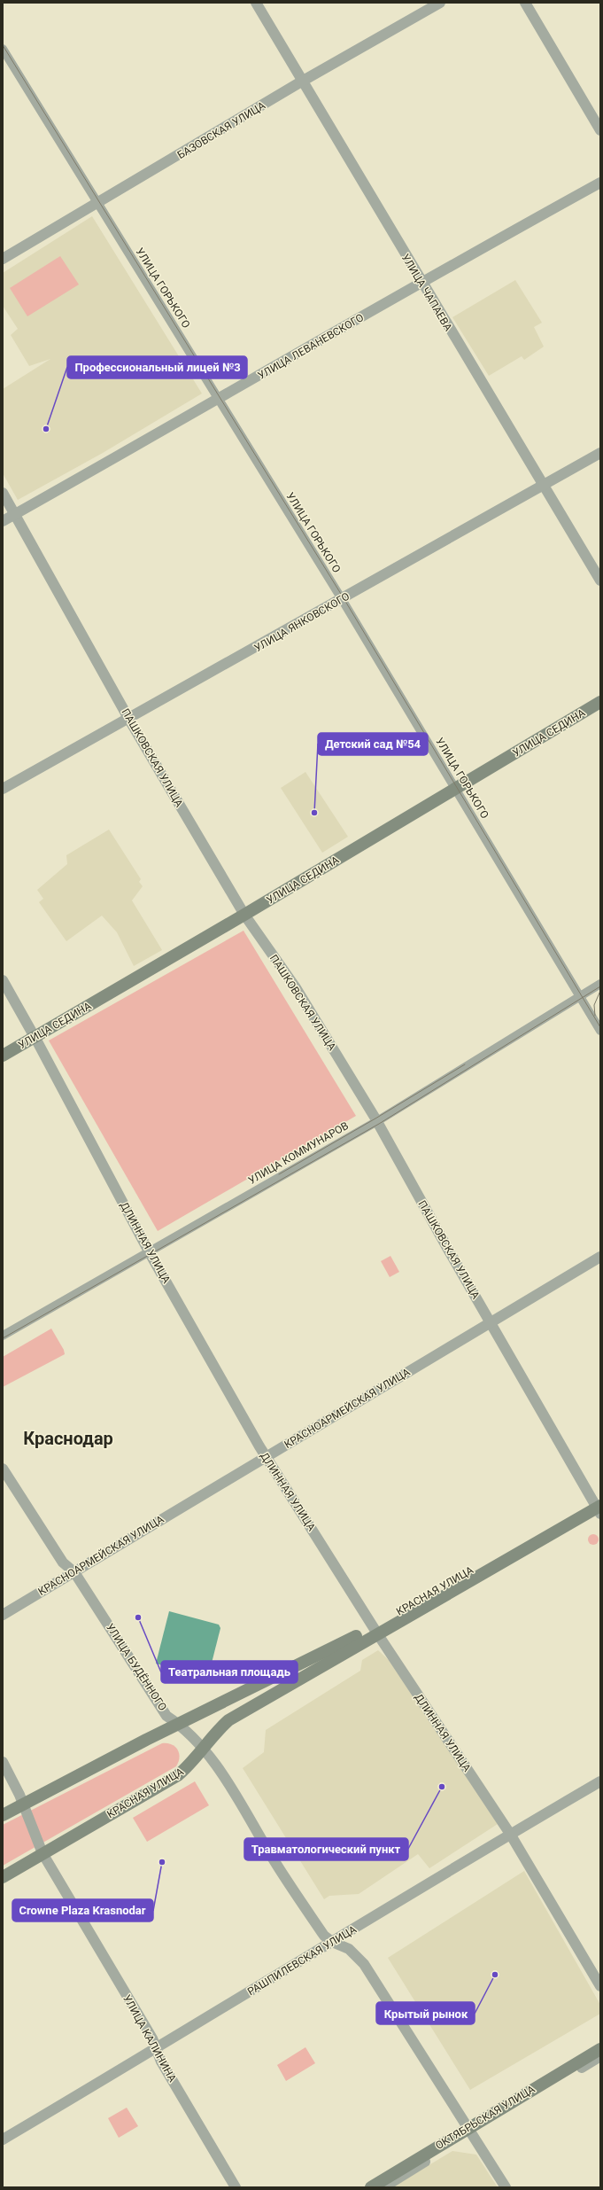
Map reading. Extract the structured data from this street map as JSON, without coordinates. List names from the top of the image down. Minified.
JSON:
{"streets":{"main road":["УЛИЦА СЕДИНА","КРАСНАЯ УЛИЦА","ОКТЯБРЬСКАЯ УЛИЦА"],"street":["БАЗОВСКАЯ УЛИЦА","УЛИЦА ГОРЬКОГО","УЛИЦА ЧАПАЕВА","УЛИЦА ЛЕВАНЕВСКОГО","УЛИЦА ЯНКОВСКОГО","ПАШКОВСКАЯ УЛИЦА","УЛИЦА КОММУНАРОВ","ДЛИННАЯ УЛИЦА","КРАСНОАРМЕЙСКАЯ УЛИЦА","УЛИЦА БУДЁННОГО","РАШПИЛЕВСКАЯ УЛИЦА","УЛИЦА КАЛИНИНА"]},"crossings":[["БАЗОВСКАЯ УЛИЦА","УЛИЦА ГОРЬКОГО"],["БАЗОВСКАЯ УЛИЦА","УЛИЦА ЧАПАЕВА"],["УЛИЦА ГОРЬКОГО","УЛИЦА ЛЕВАНЕВСКОГО"],["УЛИЦА ГОРЬКОГО","УЛИЦА ЯНКОВСКОГО"],["УЛИЦА ГОРЬКОГО","УЛИЦА СЕДИНА"],["УЛИЦА ГОРЬКОГО","УЛИЦА КОММУНАРОВ"],["УЛИЦА ЧАПАЕВА","УЛИЦА ЛЕВАНЕВСКОГО"],["УЛИЦА ЧАПАЕВА","УЛИЦА ЯНКОВСКОГО"],["УЛИЦА ЛЕВАНЕВСКОГО","ПАШКОВСКАЯ УЛИЦА"],["УЛИЦА ЯНКОВСКОГО","ПАШКОВСКАЯ УЛИЦА"],["УЛИЦА СЕДИНА","ПАШКОВСКАЯ УЛИЦА"],["УЛИЦА СЕДИНА","ДЛИННАЯ УЛИЦА"],["ПАШКОВСКАЯ УЛИЦА","УЛИЦА КОММУНАРОВ"],["ПАШКОВСКАЯ УЛИЦА","КРАСНОАРМЕЙСКАЯ УЛИЦА"],["ПАШКОВСКАЯ УЛИЦА","КРАСНАЯ УЛИЦА"],["УЛИЦА КОММУНАРОВ","ДЛИННАЯ УЛИЦА"],["ДЛИННАЯ УЛИЦА","КРАСНОАРМЕЙСКАЯ УЛИЦА"],["ДЛИННАЯ УЛИЦА","КРАСНАЯ УЛИЦА"],["ДЛИННАЯ УЛИЦА","РАШПИЛЕВСКАЯ УЛИЦА"],["КРАСНОАРМЕЙСКАЯ УЛИЦА","УЛИЦА БУДЁННОГО"],["КРАСНАЯ УЛИЦА","УЛИЦА БУДЁННОГО"],["КРАСНАЯ УЛИЦА","УЛИЦА КАЛИНИНА"],["УЛИЦА БУДЁННОГО","РАШПИЛЕВСКАЯ УЛИЦА"],["УЛИЦА БУДЁННОГО","ОКТЯБРЬСКАЯ УЛИЦА"],["РАШПИЛЕВСКАЯ УЛИЦА","УЛИЦА КАЛИНИНА"]],"districts":["Краснодар"],"places":["Профессиональный лицей №3","Детский сад №54","Театральная площадь","Травматологический пункт","Crowne Plaza Krasnodar","Крытый рынок"]}
